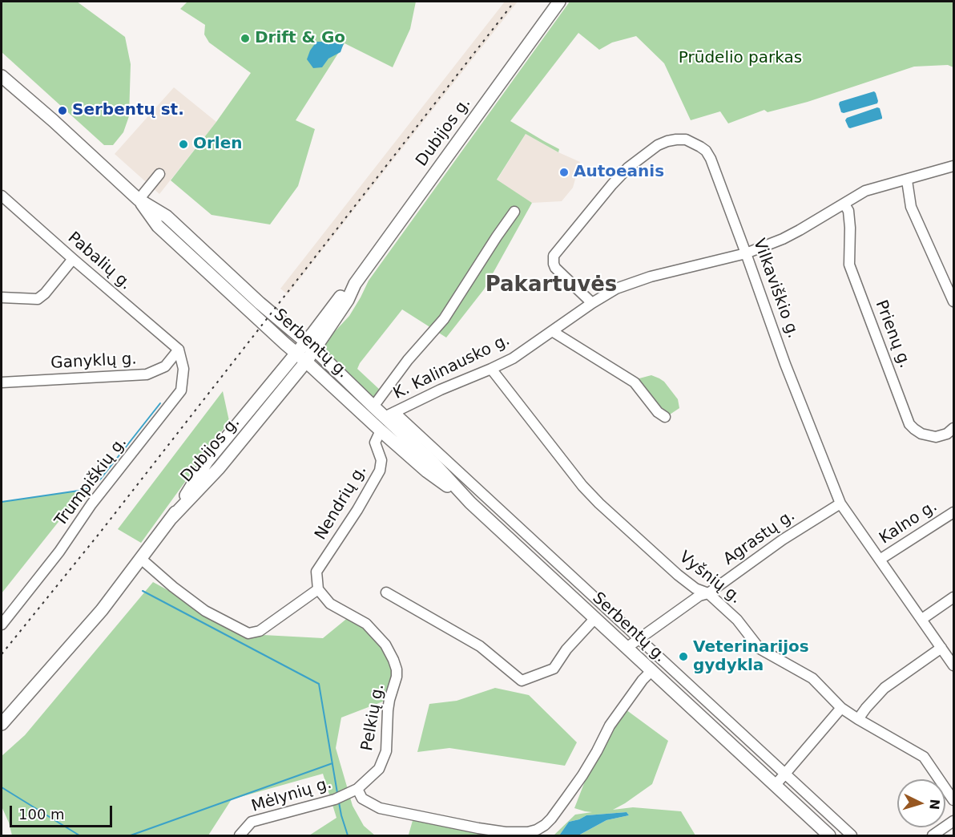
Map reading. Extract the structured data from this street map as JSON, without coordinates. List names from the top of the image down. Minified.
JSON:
{"streets":{"main road":["Dubijos g.","Serbentų g."],"street":["Pabalių g.","Vilkaviškio g.","Prienų g.","Ganyklų g.","K. Kalinausko g.","Trumpiškių g.","Nendrių g.","Kalno g.","Agrastų g.","Vyšnių g.","Pelkių g.","Mėlynių g."]},"crossings":[["Dubijos g.","Serbentų g."],["Pabalių g.","Ganyklų g."],["Pabalių g.","Trumpiškių g."],["Vilkaviškio g.","K. Kalinausko g."],["Vilkaviškio g.","Kalno g."],["Vilkaviškio g.","Agrastų g."],["Prienų g.","K. Kalinausko g."],["Serbentų g.","K. Kalinausko g."],["Serbentų g.","Nendrių g."],["Serbentų g.","Agrastų g."],["Ganyklų g.","Trumpiškių g."],["K. Kalinausko g.","Vyšnių g."],["Nendrių g.","Pelkių g."],["Agrastų g.","Vyšnių g."],["Pelkių g.","Mėlynių g."]],"districts":["Pakartuvės"],"parks":["Prūdelio parkas"],"places":["Drift & Go","Serbentų st.","Orlen","Autoeanis","Veterinarijos gydykla"],"scale_bar":"100 m","north":"right"}
